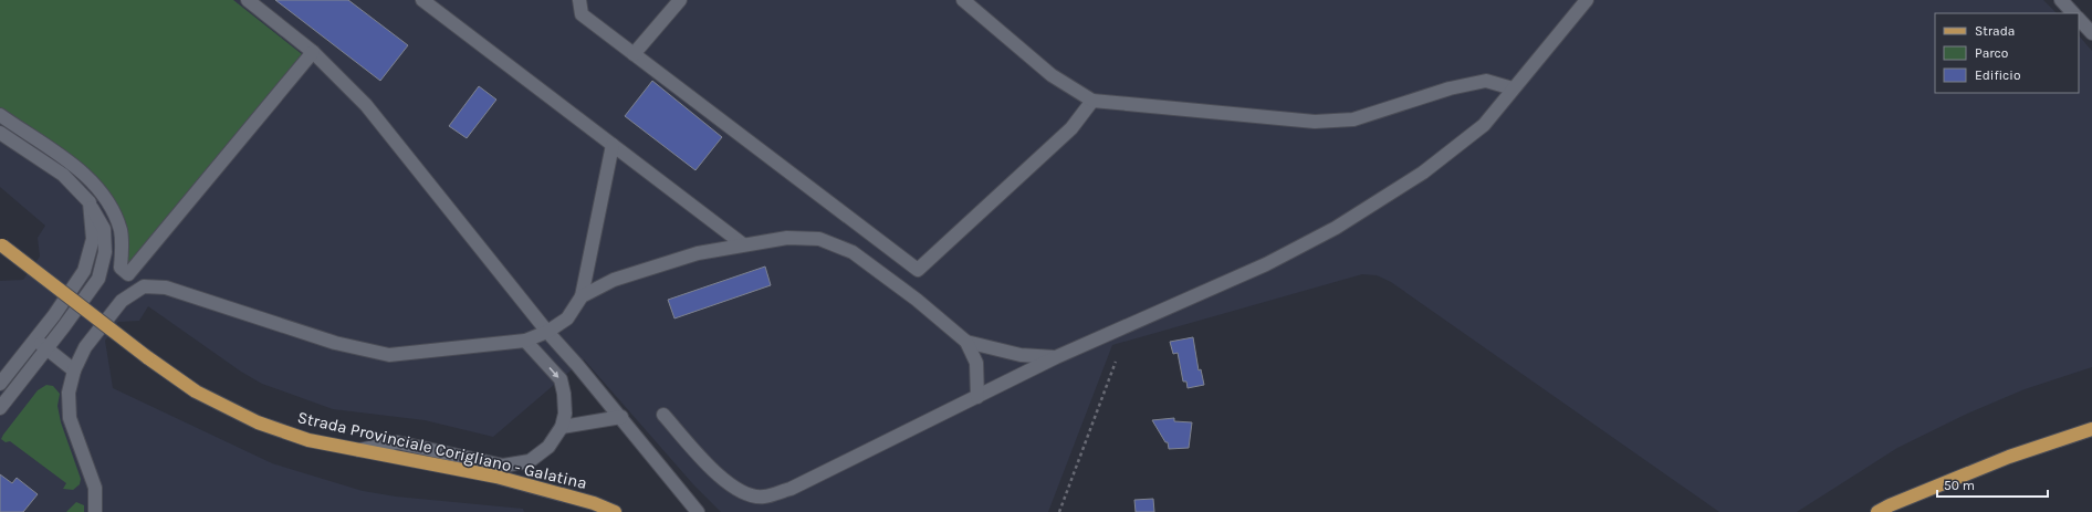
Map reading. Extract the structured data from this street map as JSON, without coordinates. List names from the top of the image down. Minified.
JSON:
{"streets":{"main road":["Strada Provinciale Corigliano - Galatina"]},"legend":["Strada","Parco","Edificio"],"scale_bar":"50 m"}
